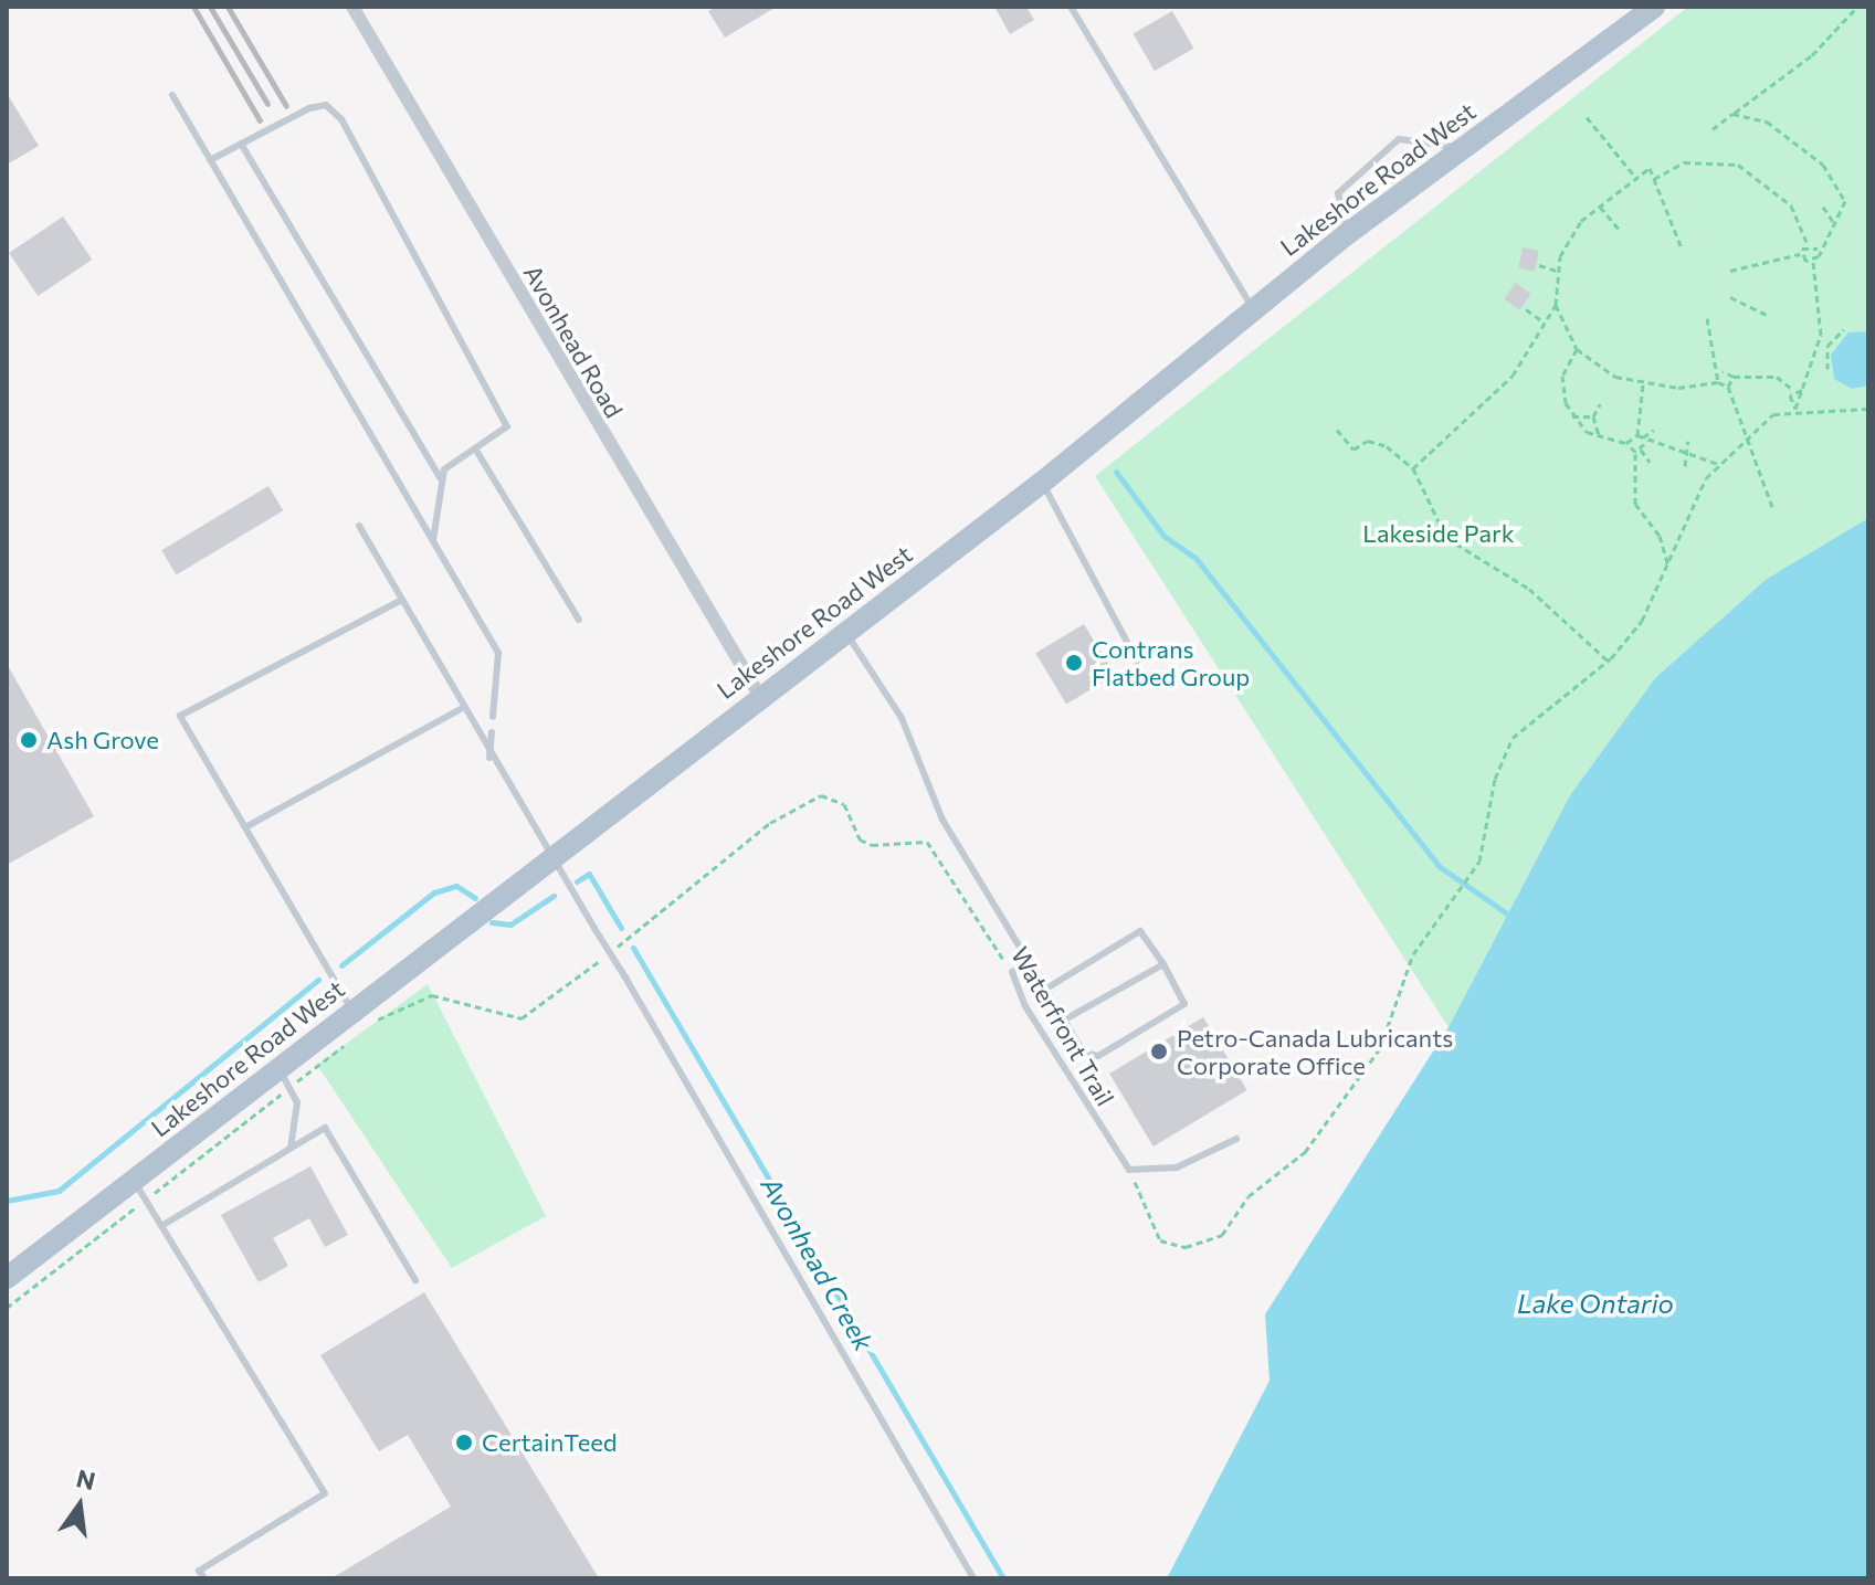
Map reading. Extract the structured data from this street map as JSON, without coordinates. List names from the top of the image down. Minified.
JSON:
{"streets":{"main road":["Lakeshore Road West"],"street":["Avonhead Road"],"lane":["Waterfront Trail"]},"crossings":[["Lakeshore Road West","Avonhead Road"],["Lakeshore Road West","Waterfront Trail"]],"water":["Avonhead Creek","Lake Ontario"],"parks":["Lakeside Park"],"places":["Contrans Flatbed Group","Ash Grove","Petro-Canada Lubricants Corporate Office","CertainTeed"],"north":"top"}
